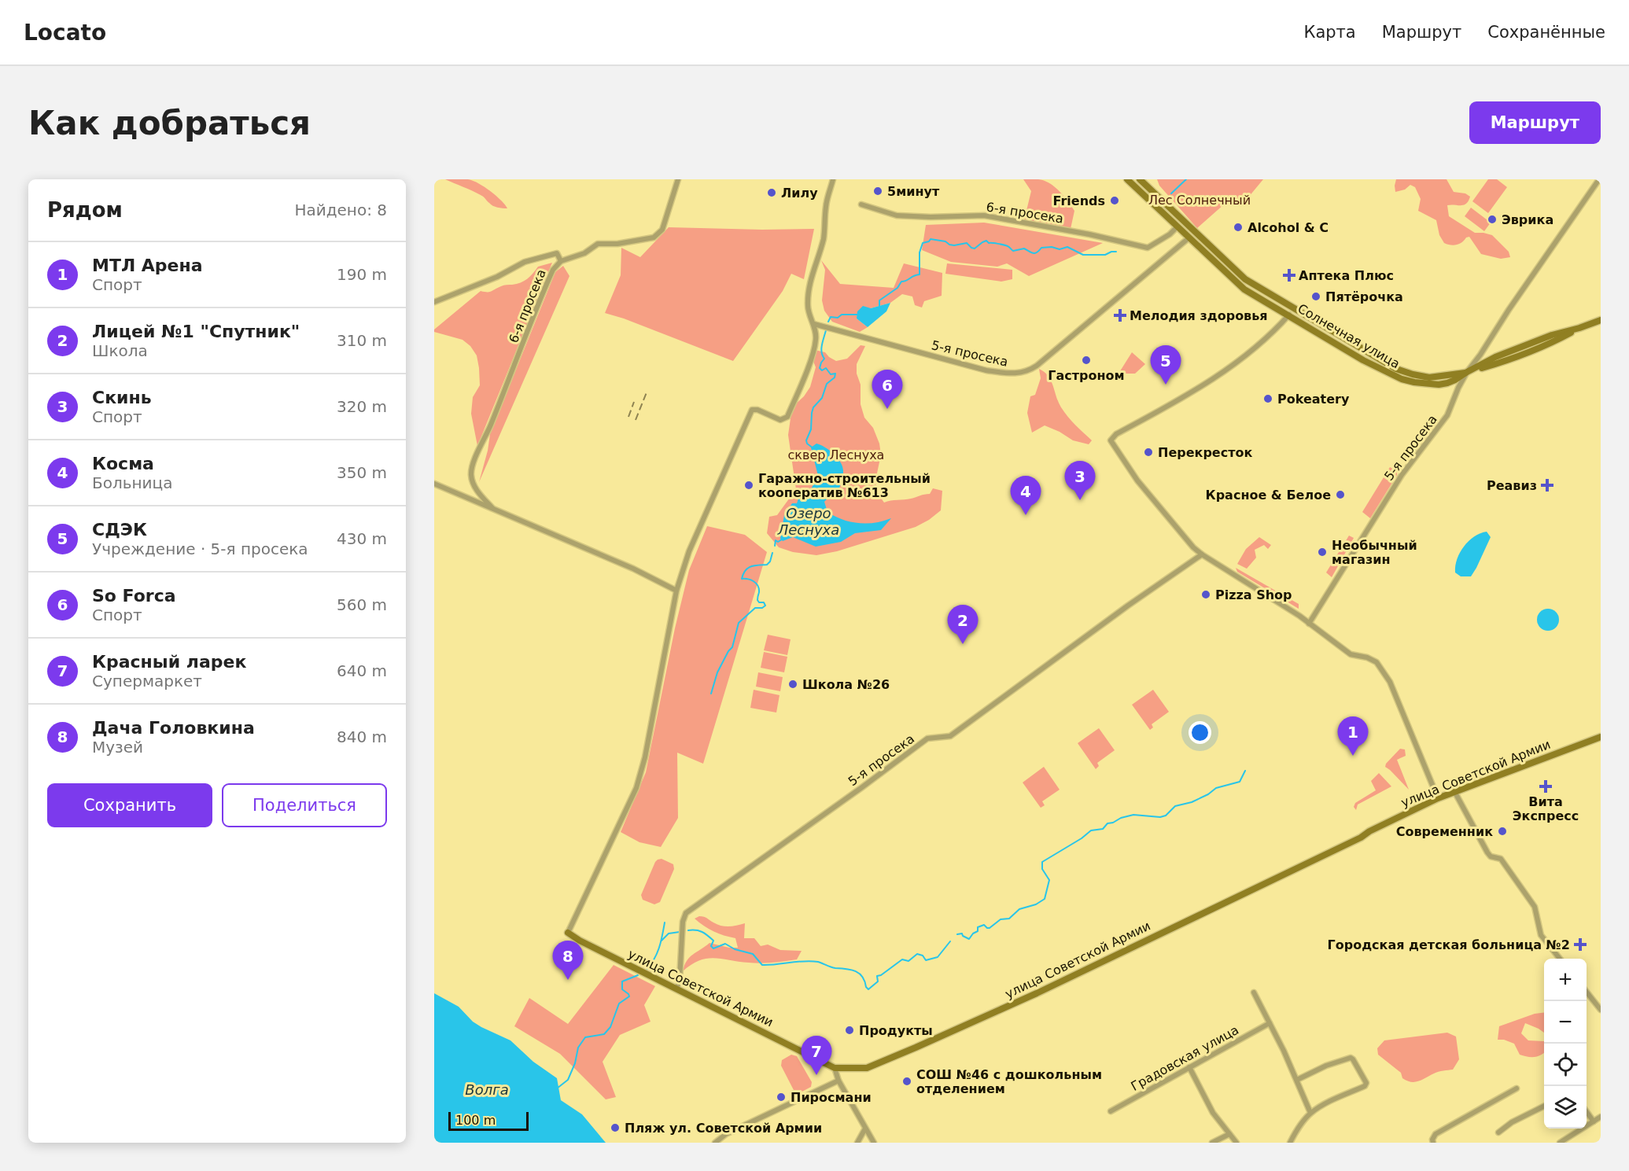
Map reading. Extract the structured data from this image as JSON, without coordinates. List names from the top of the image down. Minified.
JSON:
{"streets":{"street":["6-я просека","Солнечная улица","5-я просека","улица Советской Армии","Градовская улица"]},"crossings":[["6-я просека","Солнечная улица"],["Солнечная улица","5-я просека"],["5-я просека","улица Советской Армии"]],"water":["Озеро Леснуха","Волга"],"parks":["Лес Солнечный","сквер Леснуха"],"places":{"other":["5минут","Лилу","Friends","Эврика","Alcohol & C","Пятёрочка","Гастроном","Pokeatery","Перекресток","Гаражно-строительный кооператив №613","Красное & Белое","Необычный магазин","Pizza Shop","Школа №26","Современник","Продукты","СОШ №46 с дошкольным отделением","Пиросмани","Пляж ул. Советской Армии"],"health":["Аптека Плюс","Мелодия здоровья","Реавиз","Вита Экспресс","Городская детская больница №2"]},"scale_bar":"100 m","page":{"header":"Locato","nav":["Карта","Маршрут","Сохранённые"],"buttons":["Маршрут",["Сохранить","Поделиться"]],"title":"Как добраться","heading":["Рядом","Найдено: 8"],"list":[{"mark":"1","name":"МТЛ Арена","note":"Спорт","value":"190 m"},{"mark":"2","name":"Лицей №1 \"Спутник\"","note":"Школа","value":"310 m"},{"mark":"3","name":"Скинь","note":"Спорт","value":"320 m"},{"mark":"4","name":"Косма","note":"Больница","value":"350 m"},{"mark":"5","name":"СДЭК","note":"Учреждение · 5-я просека","value":"430 m"},{"mark":"6","name":"So Forca","note":"Спорт","value":"560 m"},{"mark":"7","name":"Красный ларек","note":"Супермаркет","value":"640 m"},{"mark":"8","name":"Дача Головкина","note":"Музей","value":"840 m"}],"pins":["5","6","3","4","2","1","8","7"],"map_buttons":["+","−"],"scale":"100 m"}}
